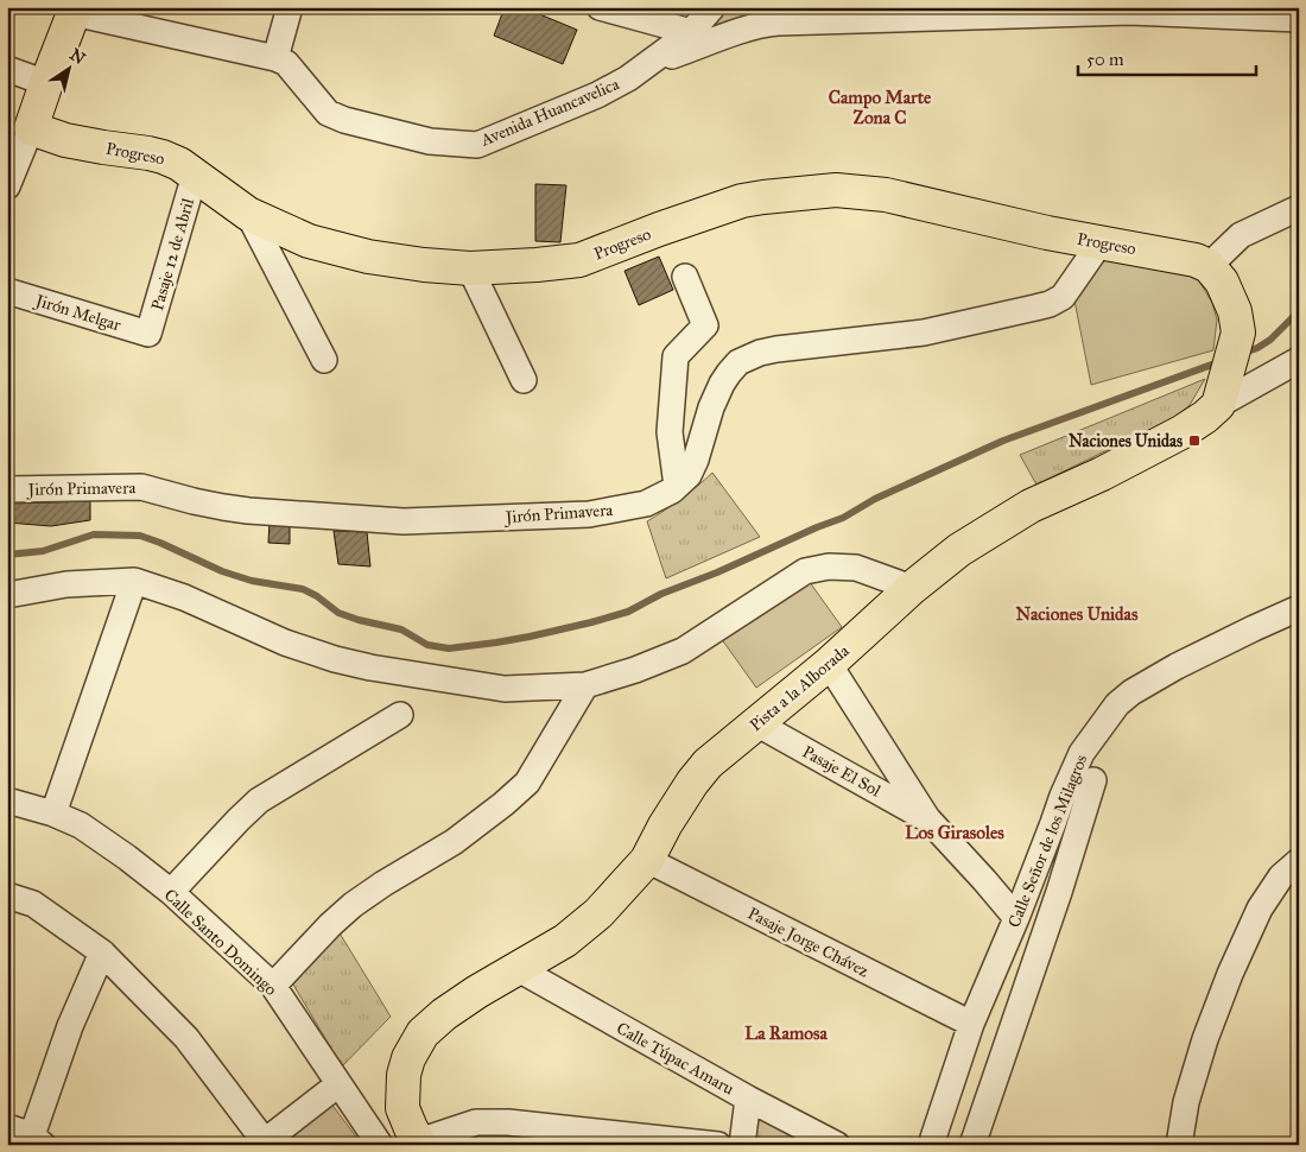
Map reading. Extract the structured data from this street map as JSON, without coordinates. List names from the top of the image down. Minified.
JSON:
{"streets":{"main road":["Progreso","Pista a la Alborada"],"street":["Avenida Huancavelica","Pasaje 12 de Abril","Jirón Melgar","Jirón Primavera","Pasaje El Sol","Calle Señor de los Milagros","Calle Santo Domingo","Pasaje Jorge Chávez","Calle Túpac Amaru"]},"crossings":[["Progreso","Pasaje 12 de Abril"],["Progreso","Jirón Primavera"],["Pasaje 12 de Abril","Jirón Melgar"],["Pista a la Alborada","Pasaje El Sol"],["Pista a la Alborada","Pasaje Jorge Chávez"],["Pista a la Alborada","Calle Túpac Amaru"],["Pasaje El Sol","Calle Señor de los Milagros"],["Calle Señor de los Milagros","Pasaje Jorge Chávez"]],"districts":["Campo Marte Zona C","Naciones Unidas","Los Girasoles","La Ramosa"],"places":{"transit":["Naciones Unidas"]},"scale_bar":"50 m","north":"top right"}
